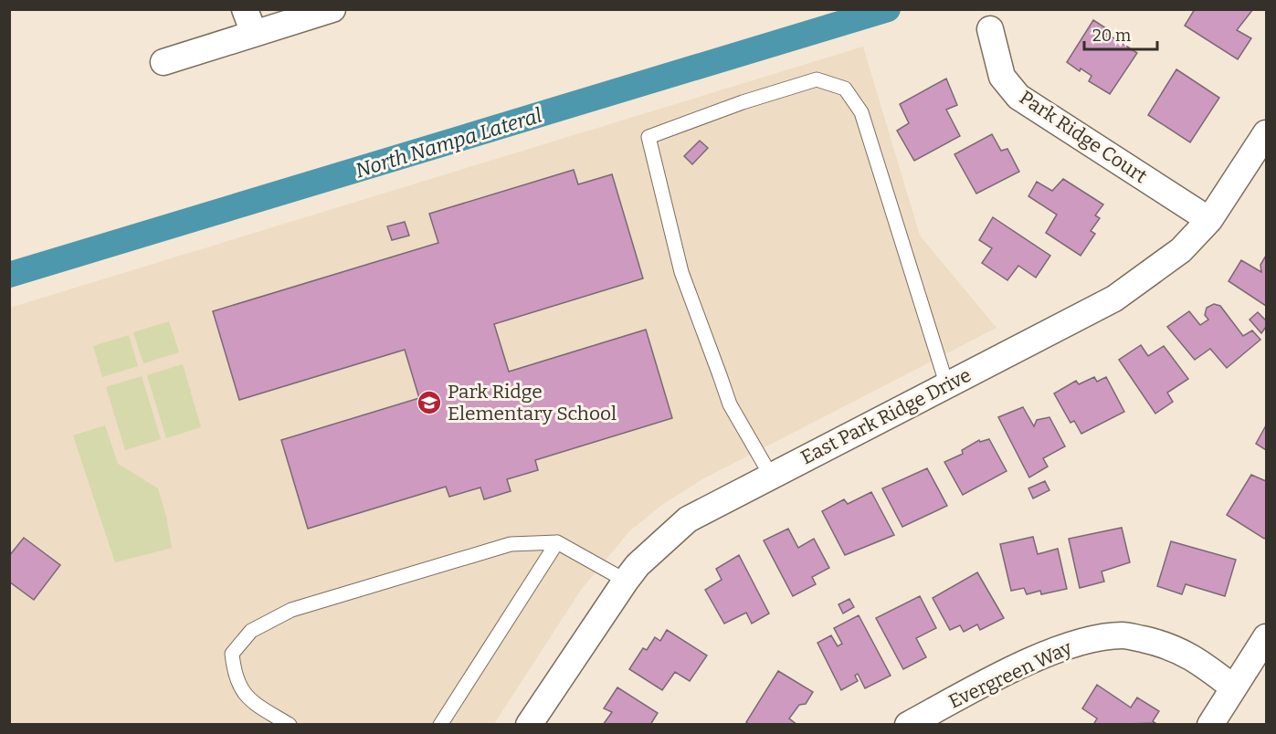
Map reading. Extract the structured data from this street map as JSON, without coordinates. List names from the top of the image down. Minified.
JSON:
{"streets":{"street":["Park Ridge Court","East Park Ridge Drive","Evergreen Way"]},"crossings":[["Park Ridge Court","East Park Ridge Drive"]],"water":["North Nampa Lateral"],"places":{"school or university":["Park Ridge Elementary School"]},"scale_bar":"20 m"}
